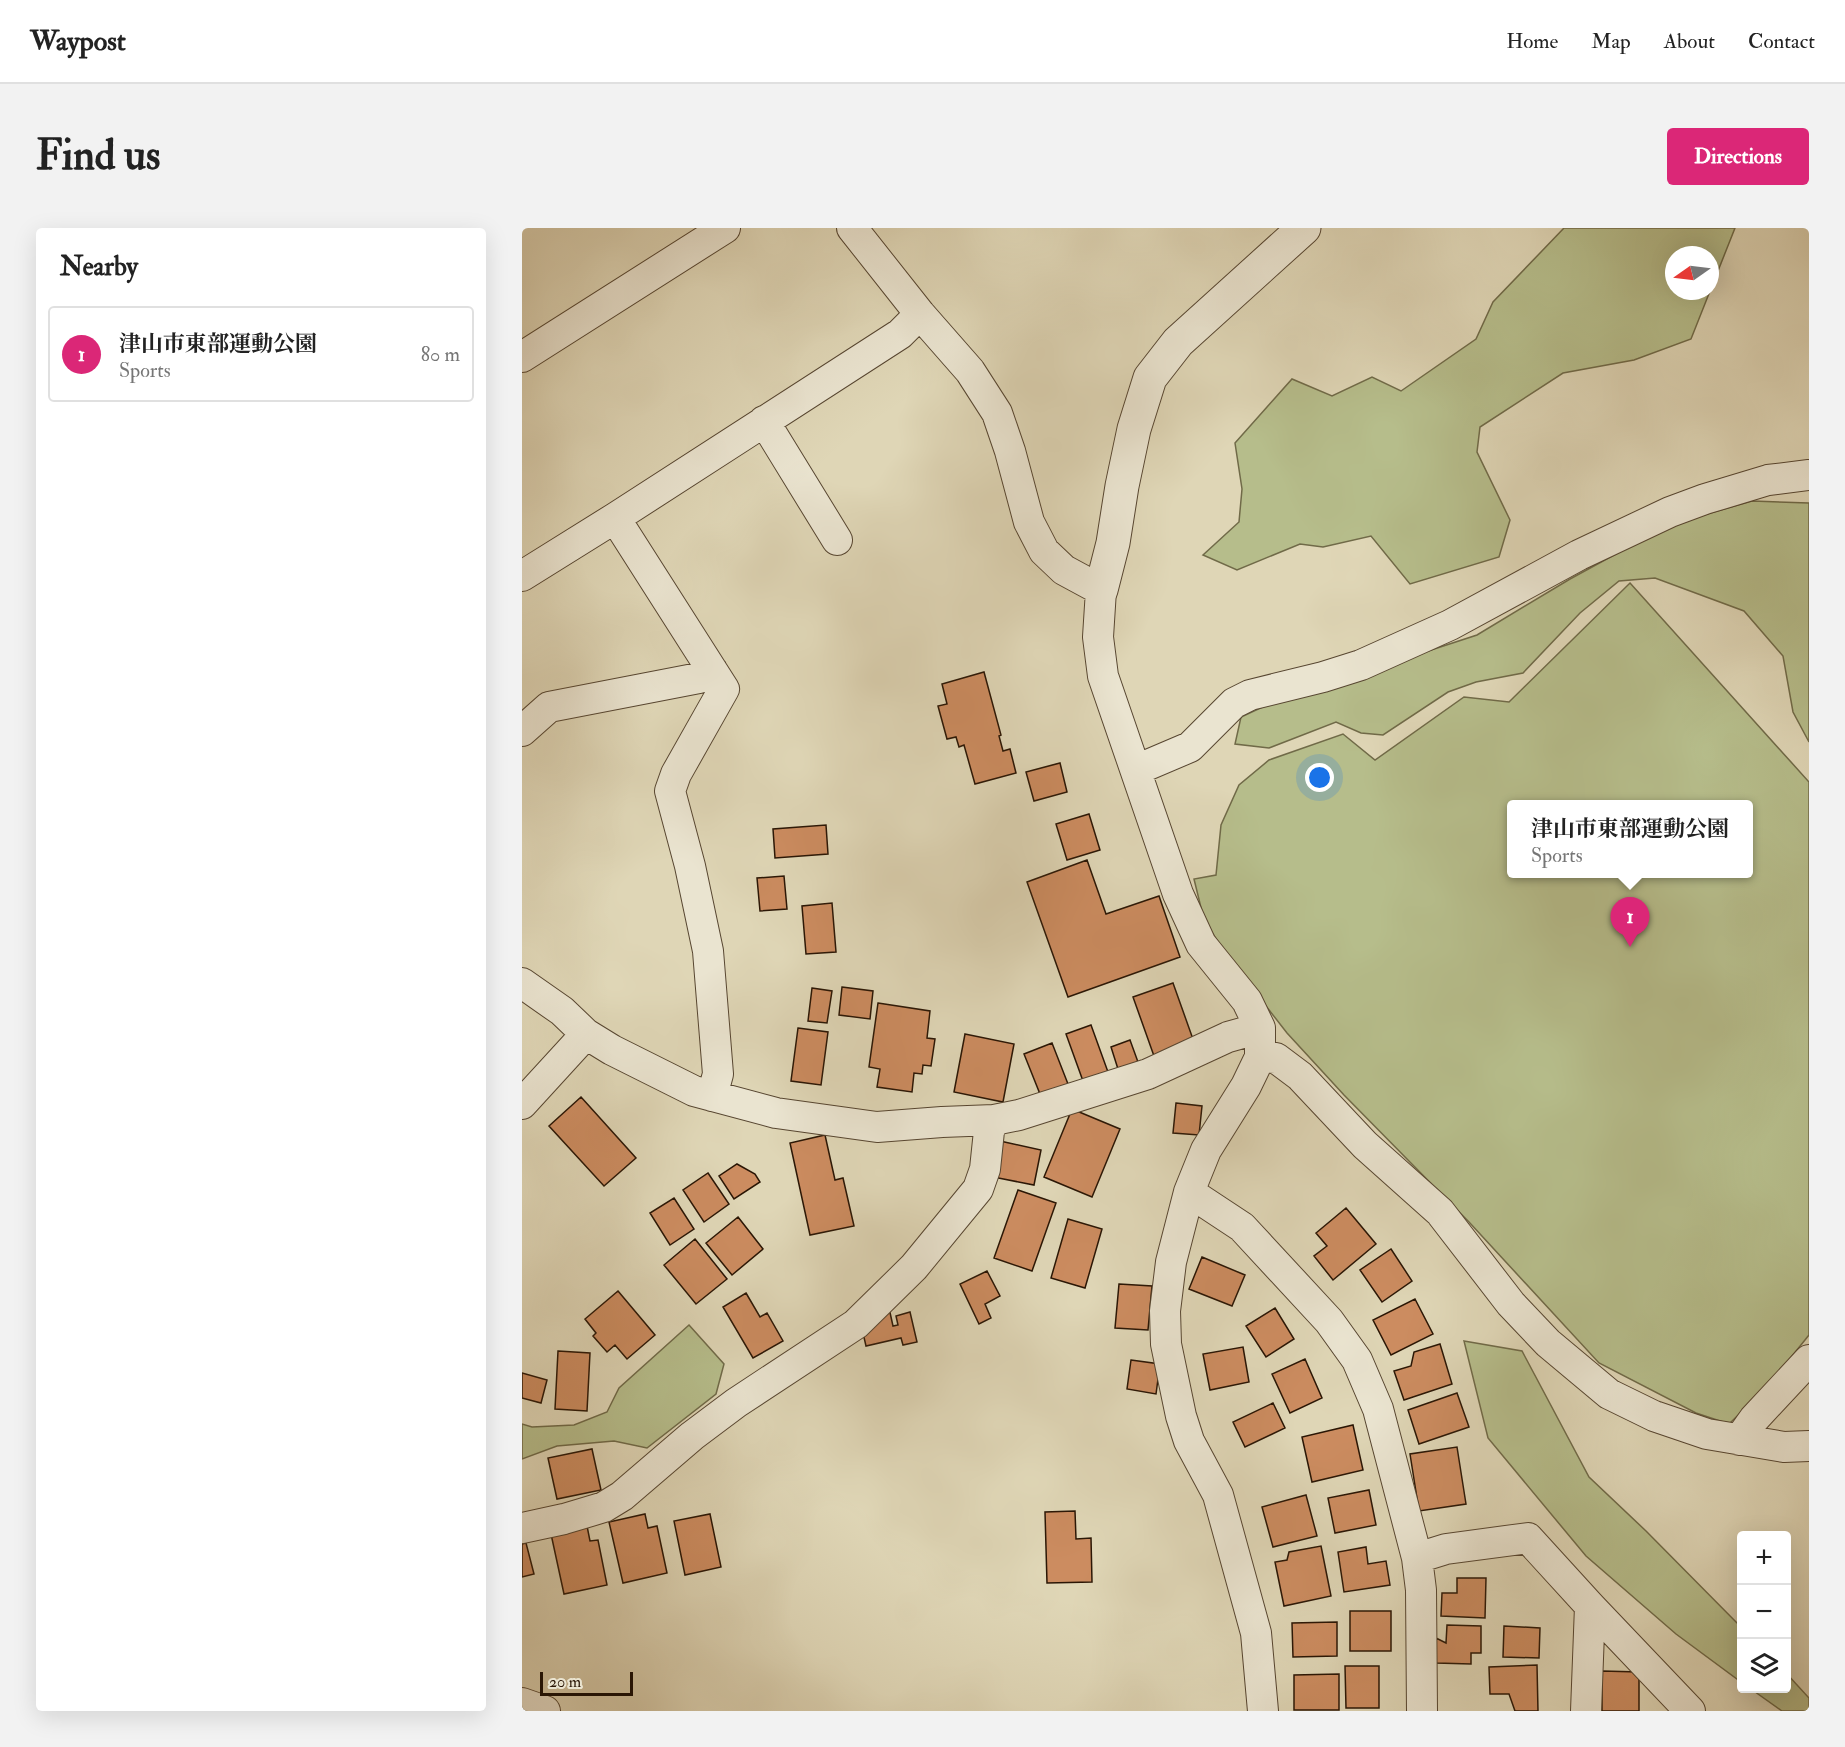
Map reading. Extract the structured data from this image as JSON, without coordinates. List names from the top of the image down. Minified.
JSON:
{"scale_bar":"20 m","north":"left","page":{"header":"Waypost","nav":["Home","Map","About","Contact"],"buttons":"Directions","title":"Find us","heading":"Nearby","list":[{"mark":"1","name":"津山市東部運動公園","note":"Sports","value":"80 m"}],"popup":["津山市東部運動公園","Sports"],"pins":"1","map_buttons":["+","−"],"scale":"20 m"}}
